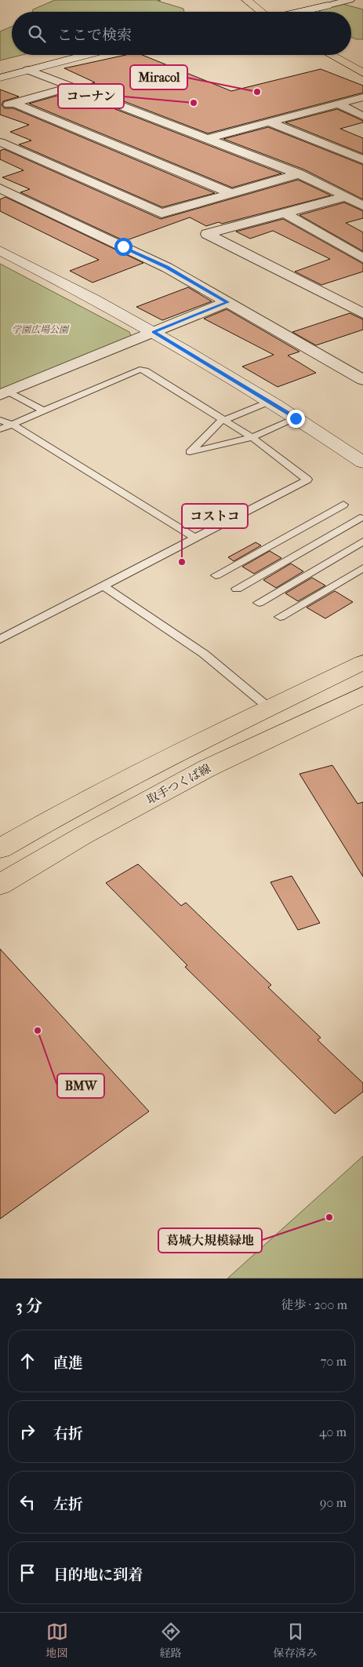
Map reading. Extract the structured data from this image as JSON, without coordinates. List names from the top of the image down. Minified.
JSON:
{"streets":{"main road":["取手つくば線"]},"parks":["学園広場公園"],"places":["Miracol","コーナン","コストコ","BMW","葛城大規模緑地"],"page":{"search":"ここで検索","heading":["3 分","徒歩 · 200 m"],"list":[["直進","70 m"],["右折","40 m"],["左折","90 m"],"目的地に到着"],"nav":["地図","経路","保存済み"]}}
